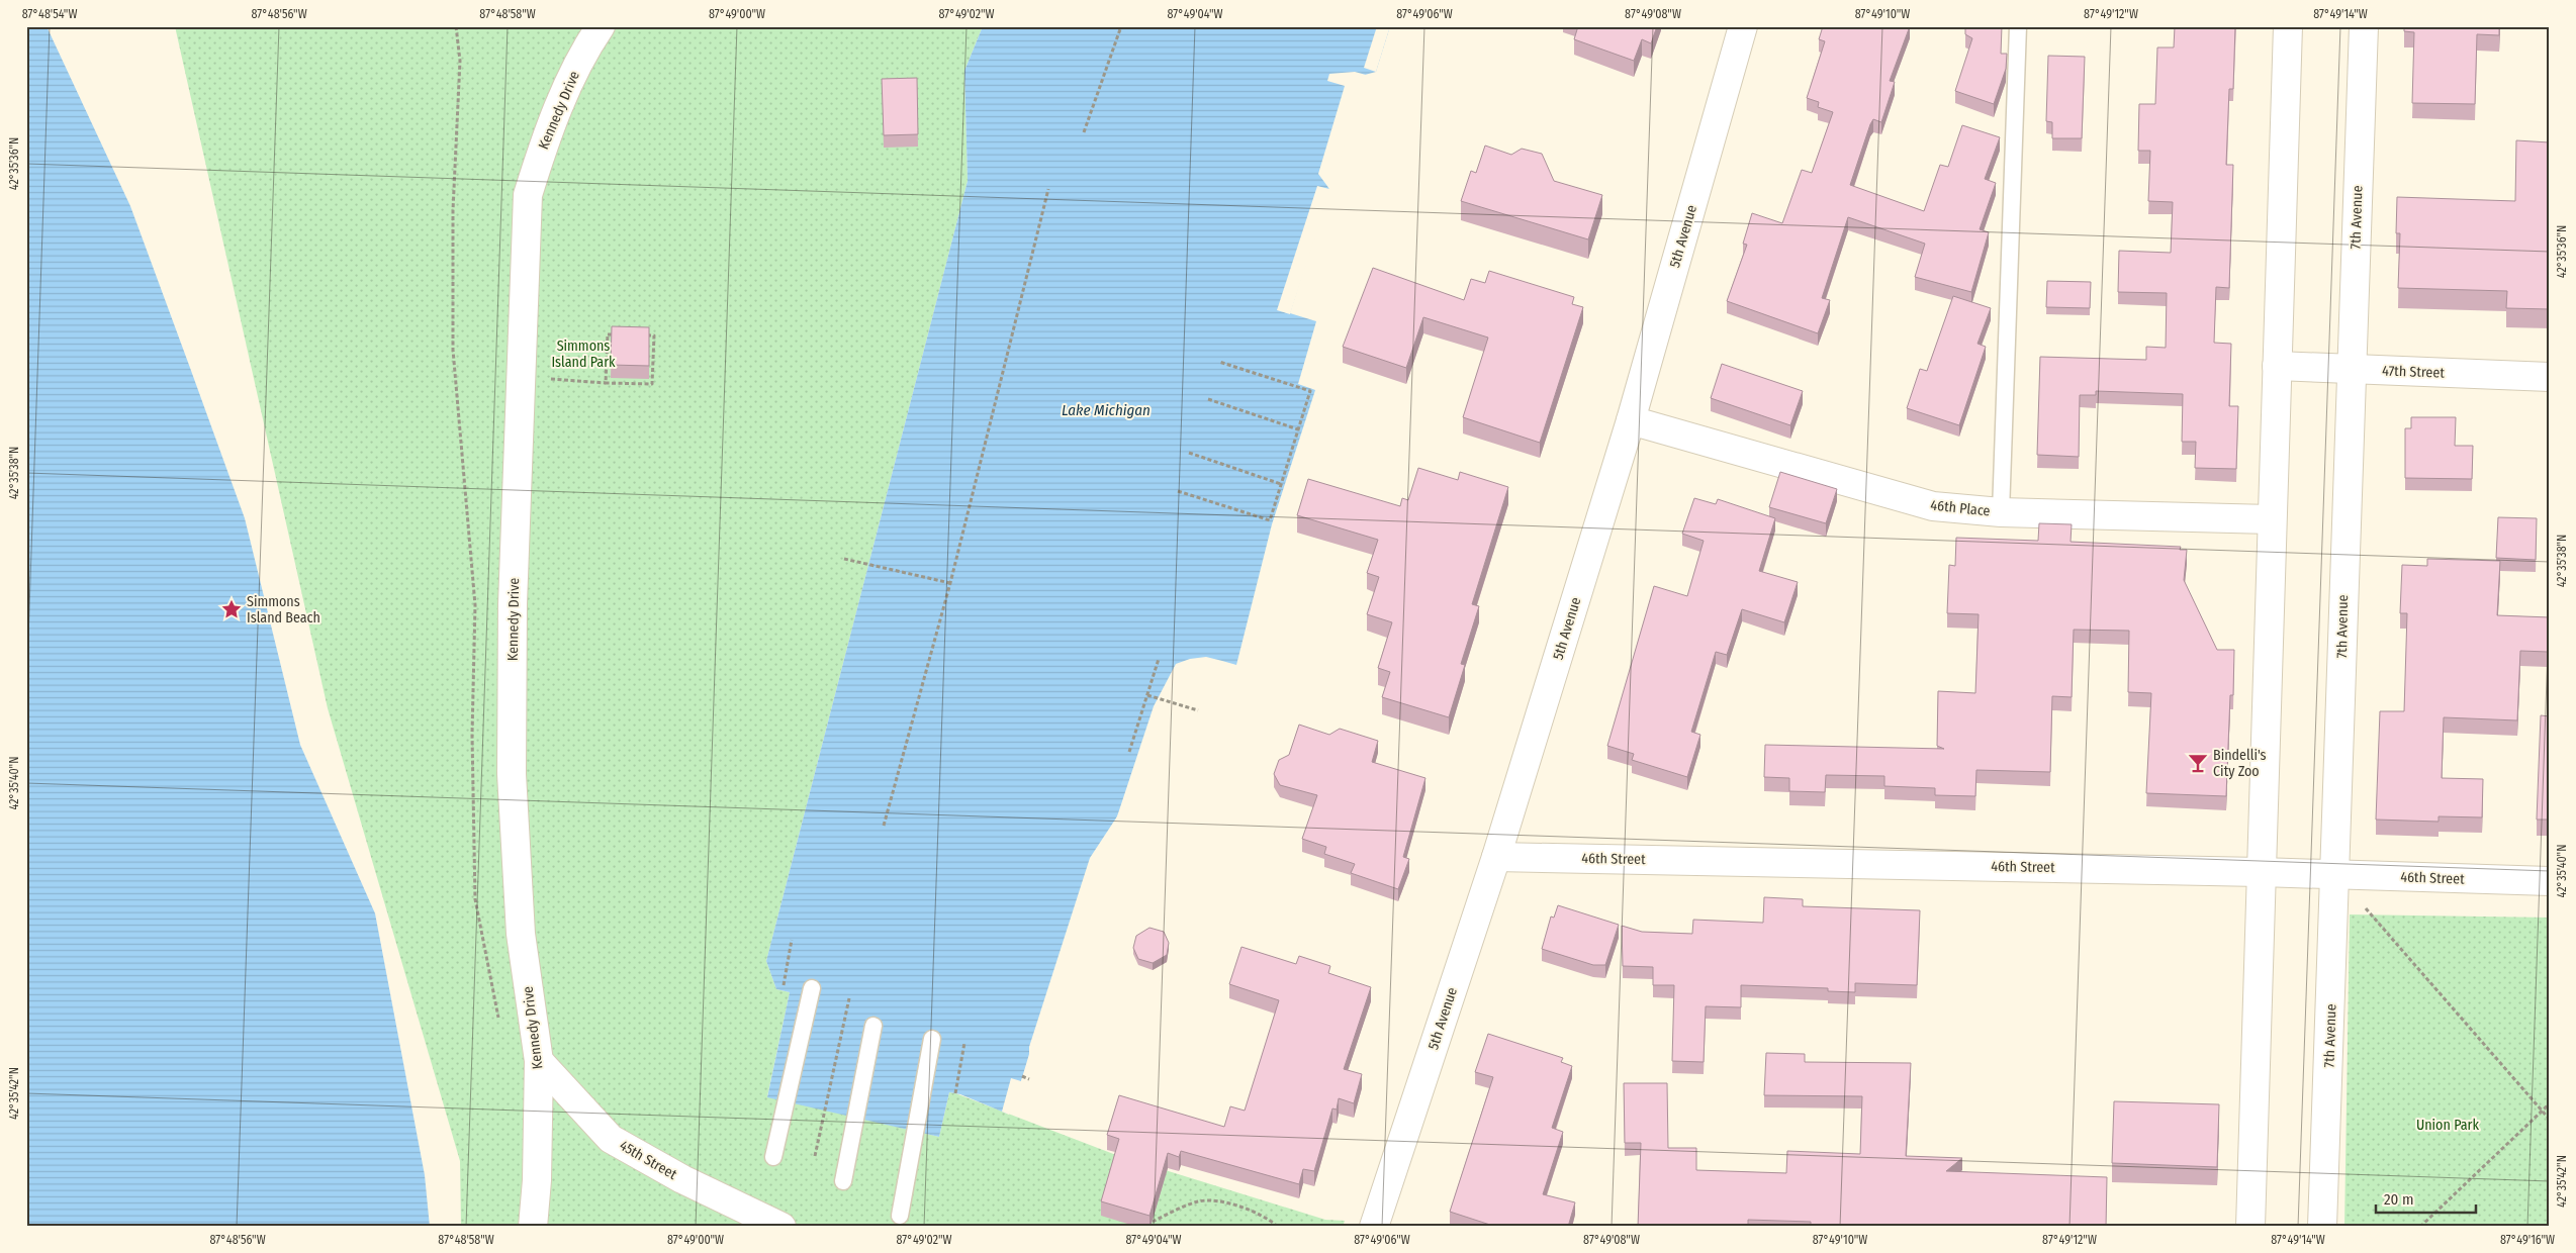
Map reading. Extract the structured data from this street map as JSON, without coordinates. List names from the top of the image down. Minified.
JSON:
{"streets":{"street":["Kennedy Drive","7th Avenue","5th Avenue","47th Street","46th Place","46th Street","45th Street"]},"crossings":[["Kennedy Drive","45th Street"],["7th Avenue","47th Street"],["7th Avenue","46th Street"],["5th Avenue","46th Place"],["5th Avenue","46th Street"]],"water":["Lake Michigan"],"parks":["Simmons Island Park","Union Park"],"places":{"place":["Simmons Island Beach"],"bar":["Bindelli's City Zoo"]},"scale_bar":"20 m","coordinates":["87°48'54\"W","87°48'56\"W","87°48'58\"W","87°49'00\"W","87°49'02\"W","87°49'04\"W","87°49'06\"W","87°49'08\"W","87°49'10\"W","87°49'12\"W","87°49'14\"W","42°35'36\"N","42°35'38\"N","42°35'40\"N","42°35'42\"N","87°49'16\"W"]}
